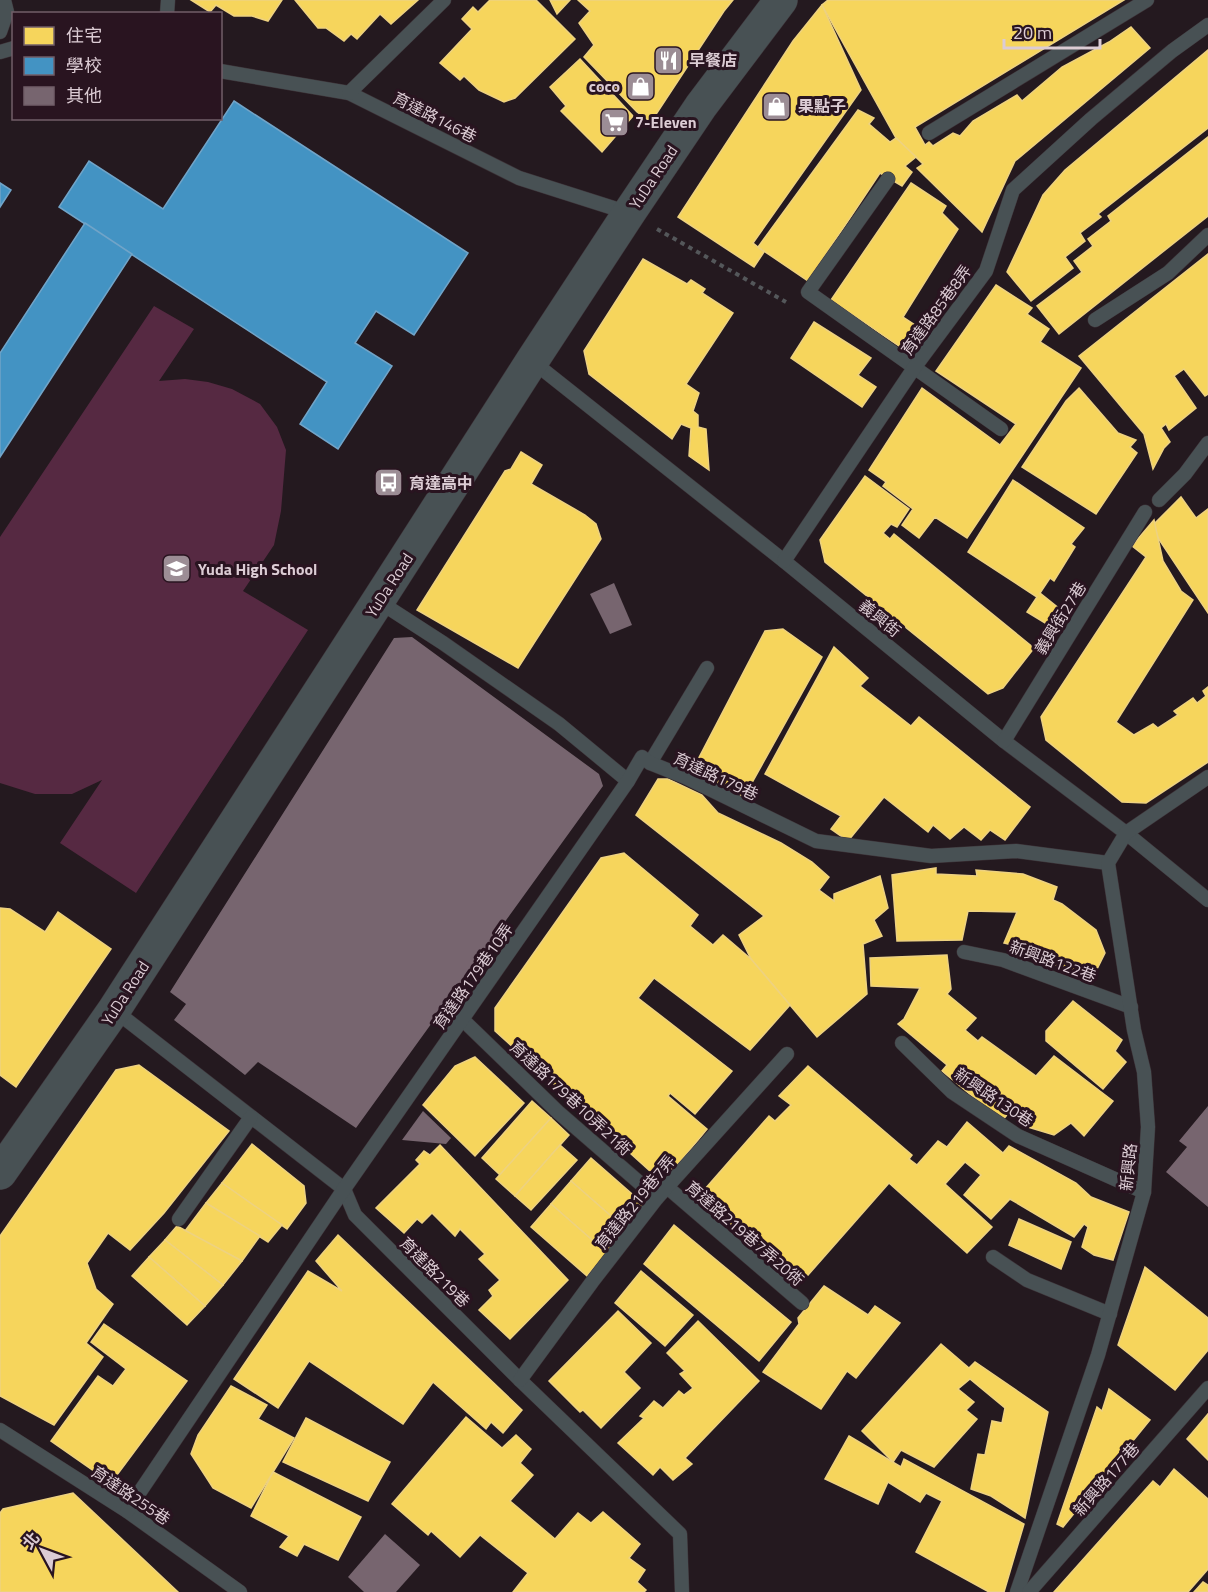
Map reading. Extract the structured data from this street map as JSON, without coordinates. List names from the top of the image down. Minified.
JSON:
{"streets":{"street":["YuDa Road"],"lane":["育達路146巷","育達路85巷8弄","義興街","義興街27巷","育達路179巷","新興路122巷","育達路179巷10弄","新興路130巷","育達路179巷10弄21衖","新興路","育達路219巷7弄","育達路219巷7弄20衖","育達路219巷","新興路177巷","育達路255巷"]},"crossings":[["育達路146巷","YuDa Road"],["YuDa Road","義興街"],["YuDa Road","育達路219巷"],["育達路85巷8弄","義興街"],["義興街","義興街27巷"],["育達路179巷","育達路179巷10弄"],["育達路179巷","新興路"],["新興路122巷","新興路"],["育達路179巷10弄","育達路179巷10弄21衖"],["育達路179巷10弄","育達路219巷"],["育達路179巷10弄","育達路255巷"],["新興路130巷","新興路"],["育達路179巷10弄21衖","育達路219巷7弄"],["育達路219巷7弄","育達路219巷7弄20衖"],["育達路219巷7弄","育達路219巷"]],"places":{"restaurant":["早餐店"],"shop":["coco","果點子"],"supermarket":["7-Eleven"],"bus stop":["育達高中"],"school or university":["Yuda High School"]},"legend":["住宅","學校","其他"],"scale_bar":"20 m","north":"top left"}
